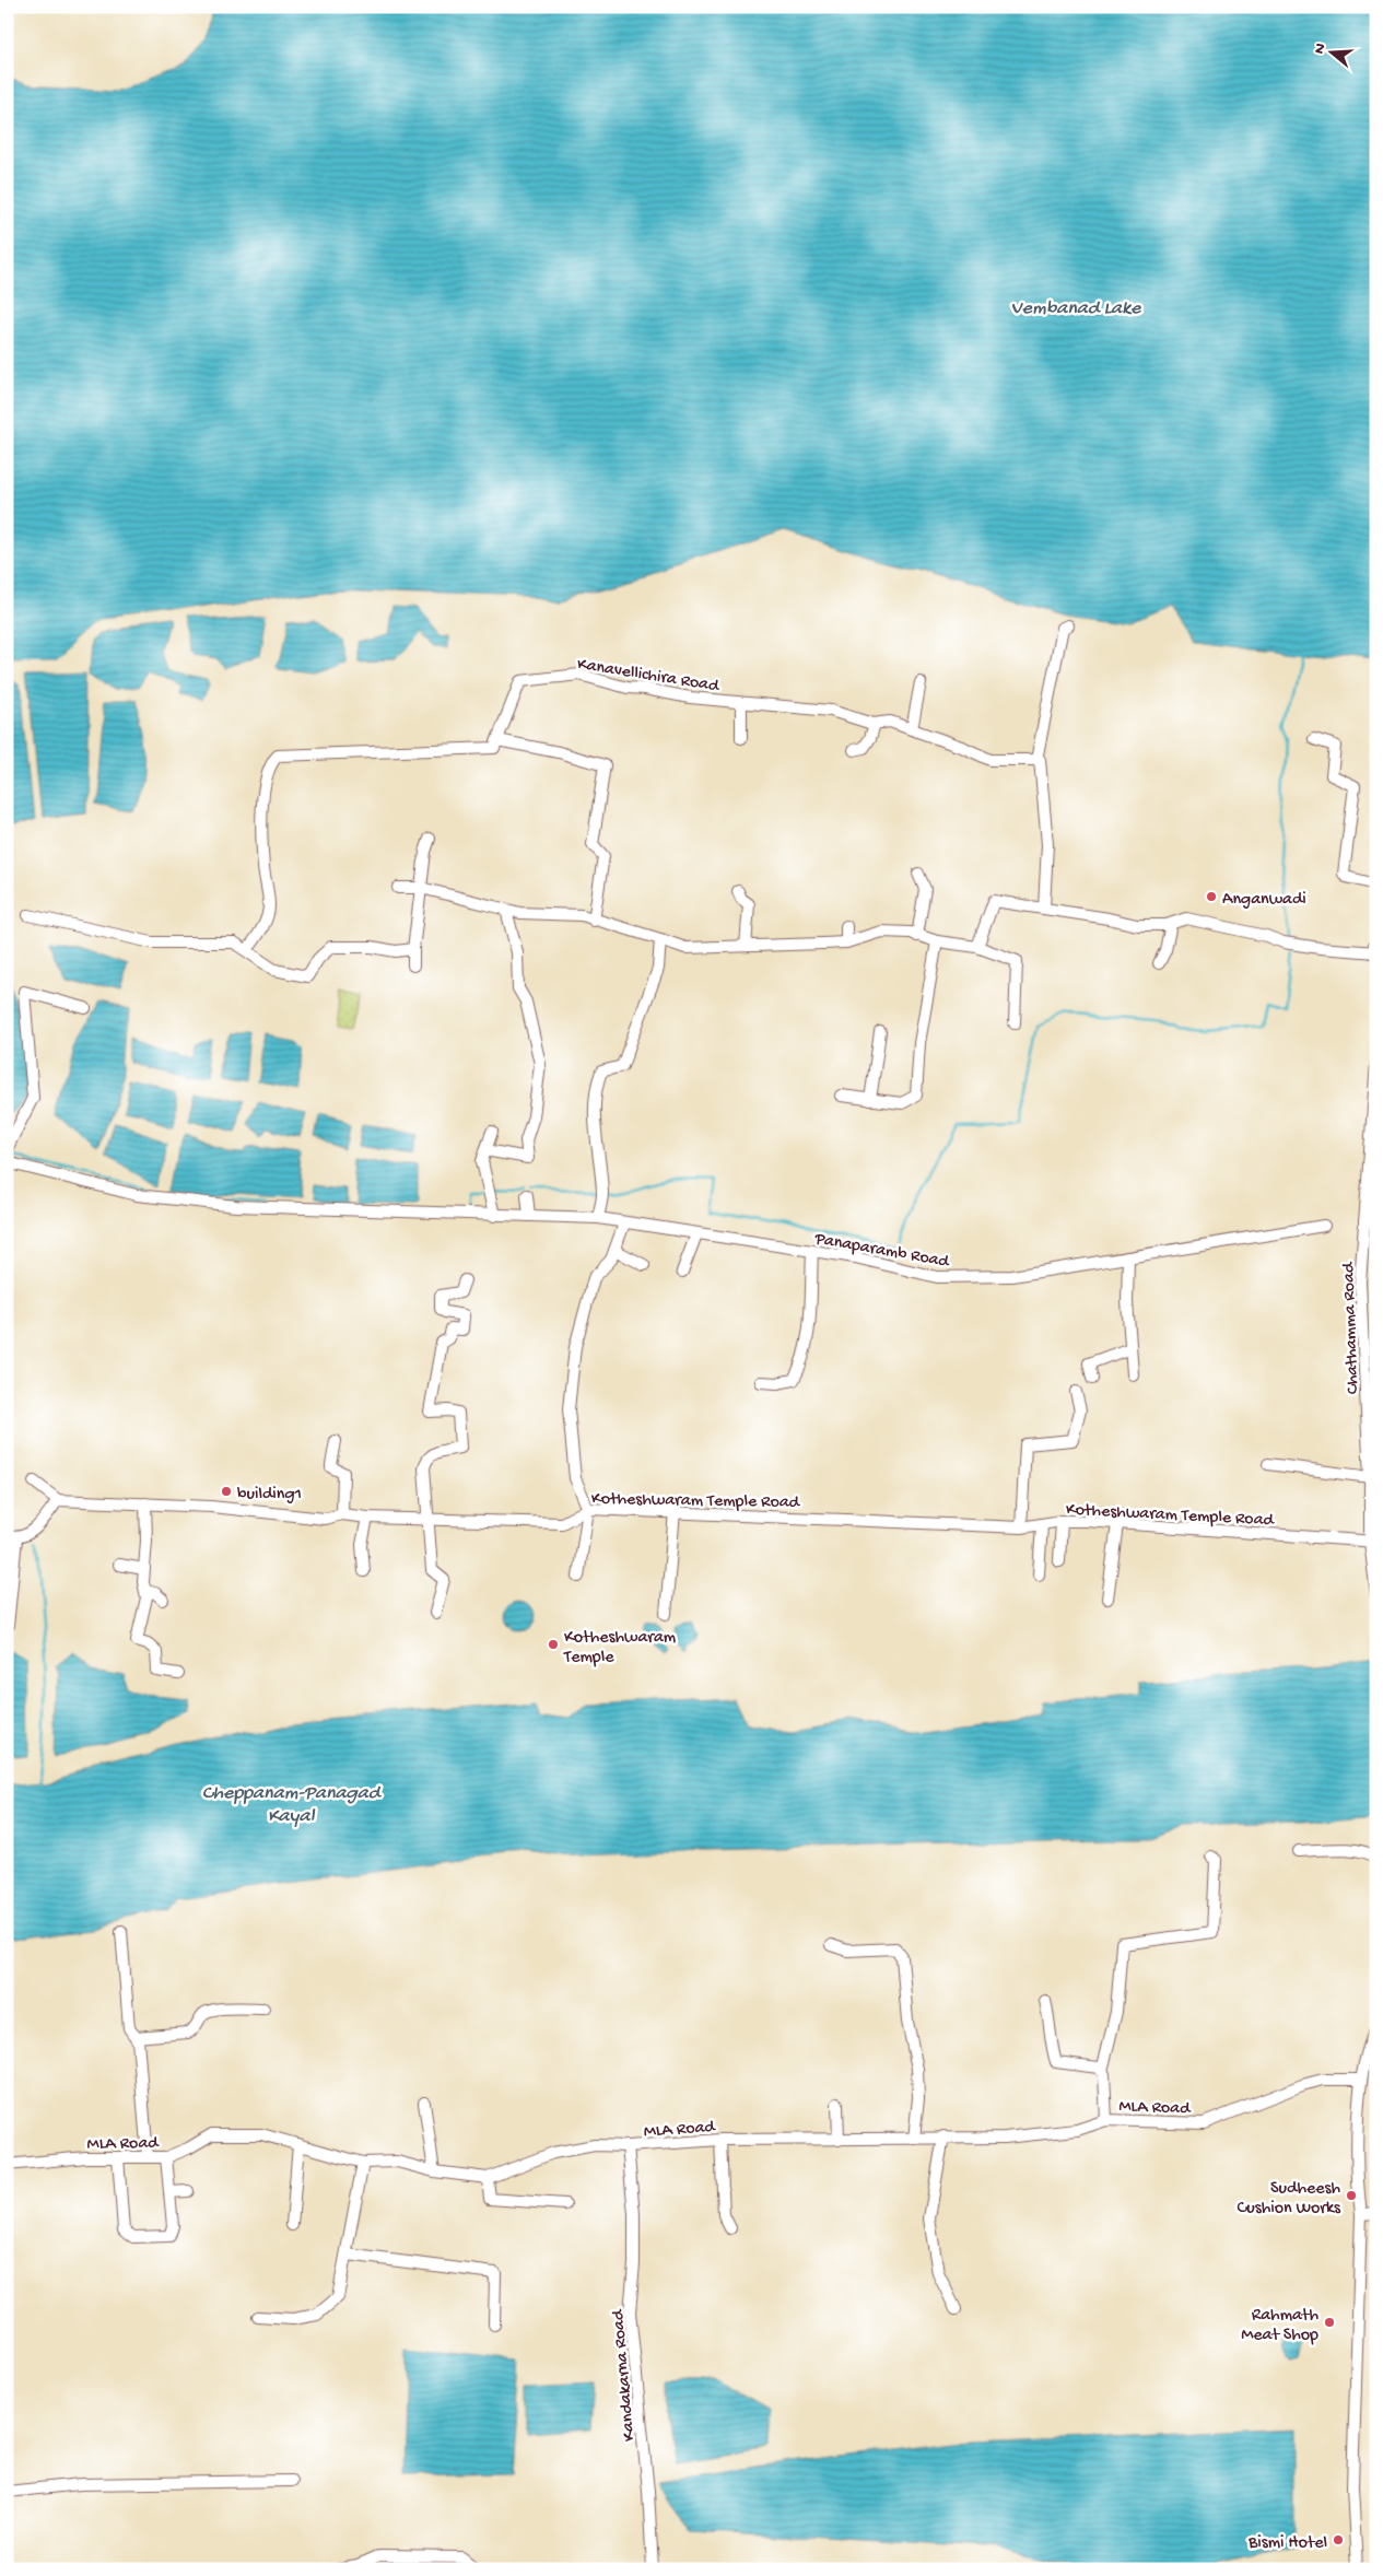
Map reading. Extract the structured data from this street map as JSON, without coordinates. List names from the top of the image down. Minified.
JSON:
{"streets":{"street":["Kanavellichira Road","Panaparamb Road","Chathamma Road","Kotheshwaram Temple Road","MLA Road","Kandakarna Road"]},"crossings":[["Chathamma Road","Kotheshwaram Temple Road"],["MLA Road","Kandakarna Road"]],"water":["Vembanad Lake","Cheppanam-Panagad Kayal"],"places":["Anganwadi","building1","Kotheshwaram Temple","Sudheesh Cushion Works","Rahmath Meat Shop","Bismi Hotel"],"north":"left"}
